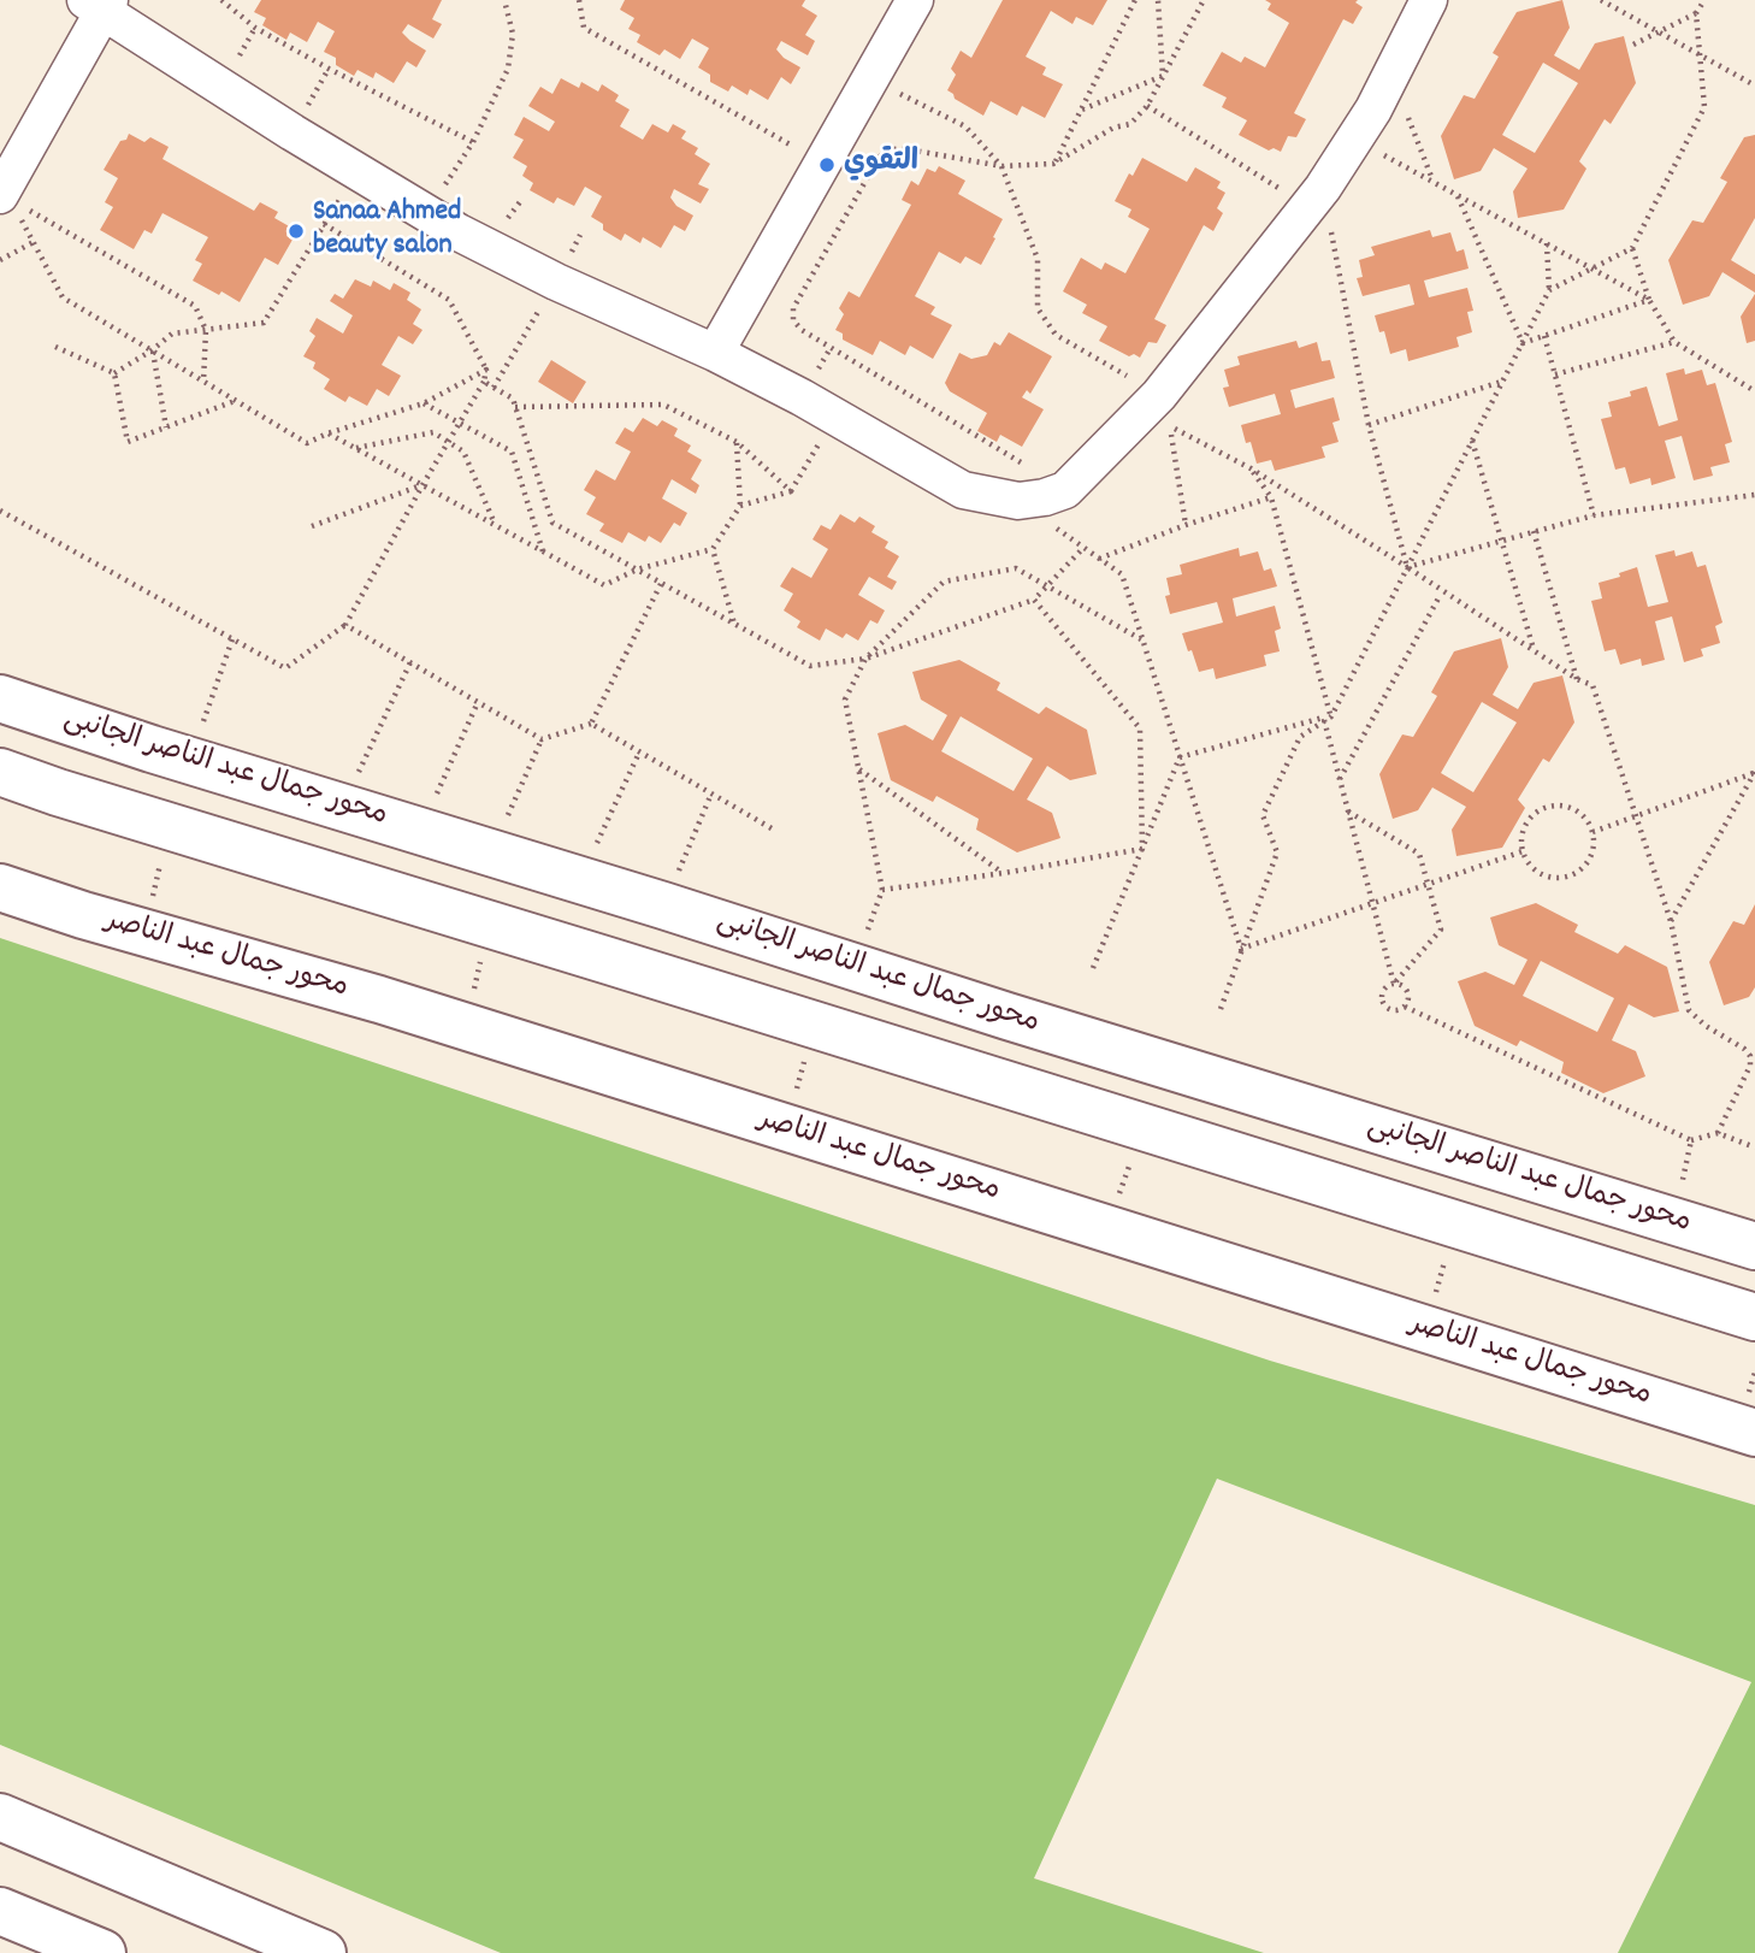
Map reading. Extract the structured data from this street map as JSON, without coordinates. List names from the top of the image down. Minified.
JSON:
{"streets":{"main road":["محور جمال عبد الناصر الجانبى","محور جمال عبد الناصر"]},"places":["التقوي","Sanaa Ahmed beauty salon"]}
